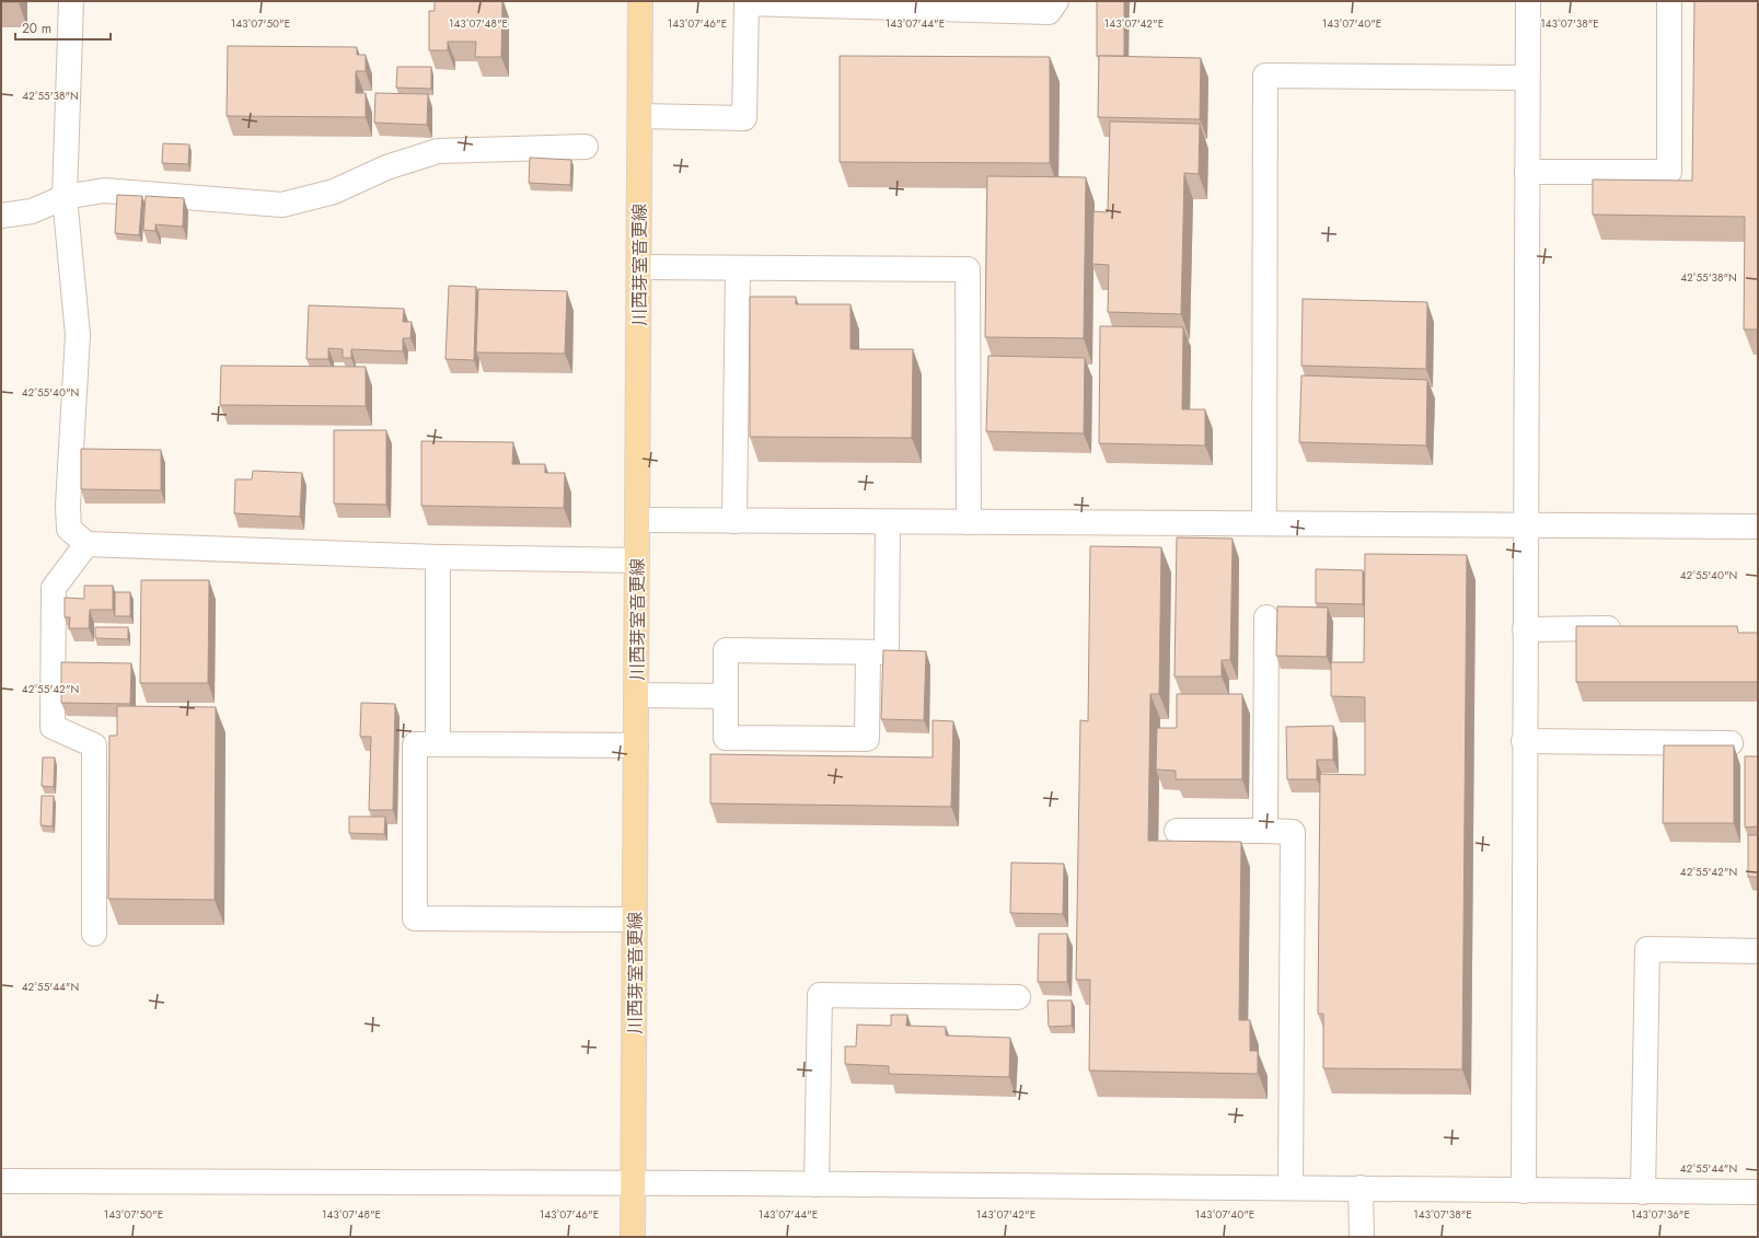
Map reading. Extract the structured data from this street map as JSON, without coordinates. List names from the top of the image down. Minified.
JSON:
{"streets":{"main road":["川西芽室音更線"]},"scale_bar":"20 m","coordinates":["143°07'50\"E","143°07'48\"E","143°07'46\"E","143°07'44\"E","143°07'42\"E","143°07'40\"E","143°07'38\"E","42°55'38\"N","42°55'40\"N","42°55'42\"N","42°55'44\"N","143°07'36\"E"]}
